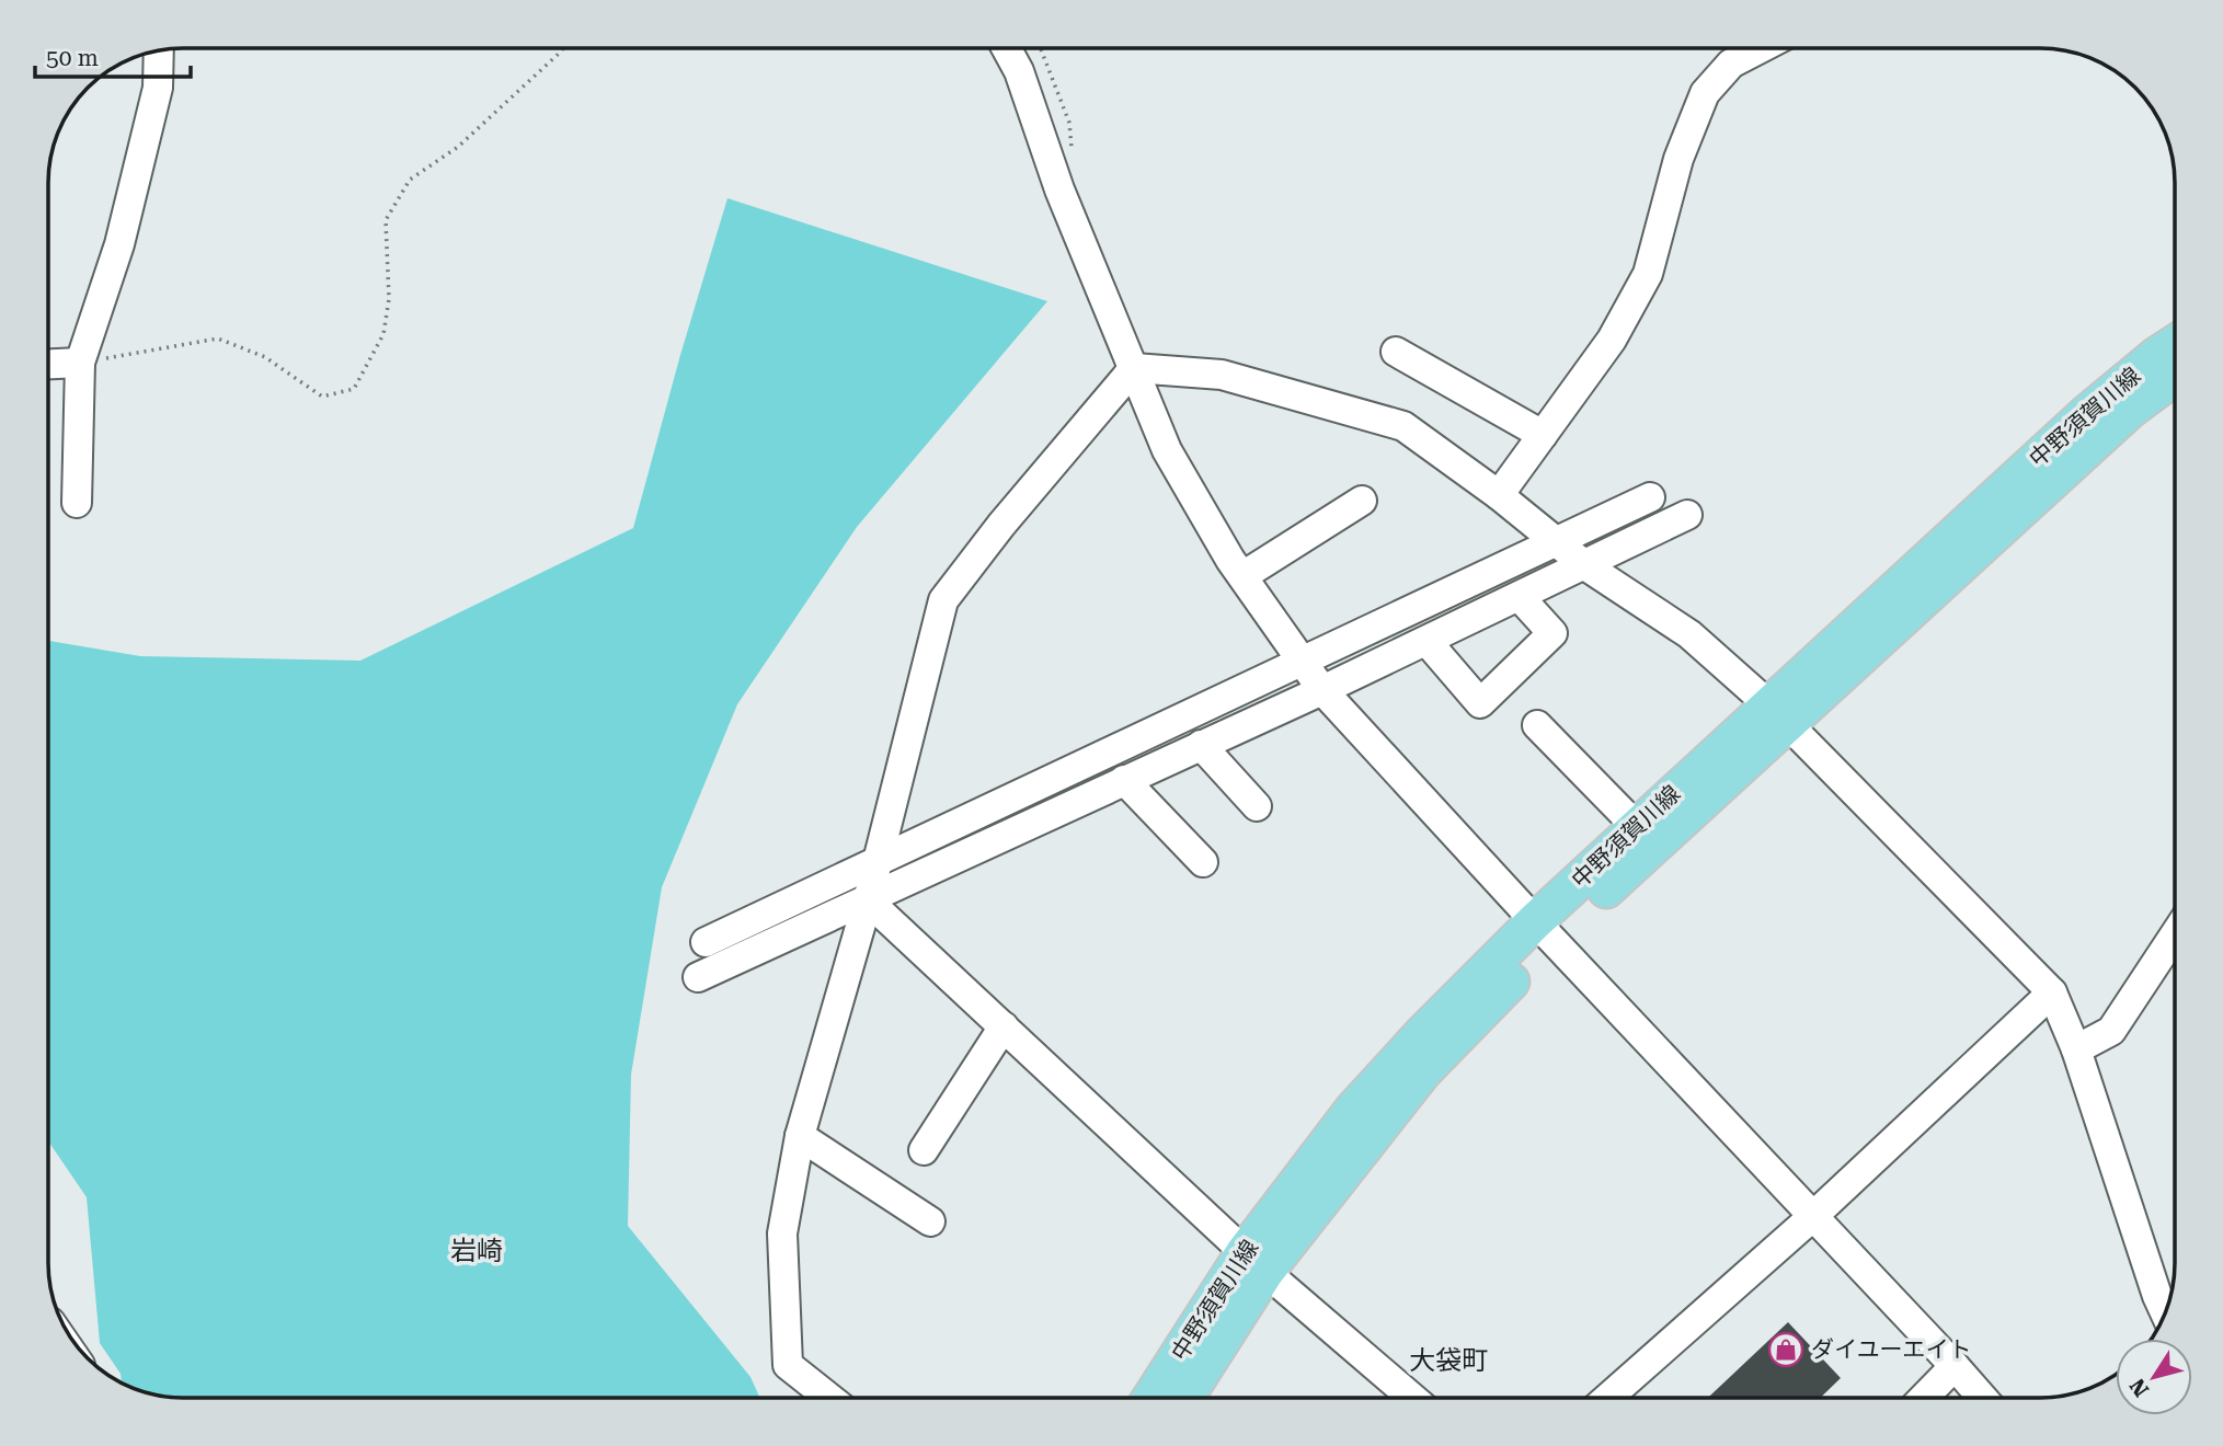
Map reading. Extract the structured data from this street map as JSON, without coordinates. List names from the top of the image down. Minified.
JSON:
{"streets":{"main road":["中野須賀川線"]},"districts":["岩崎","大袋町"],"places":{"shop":["ダイユーエイト"]},"scale_bar":"50 m","north":"bottom left"}
